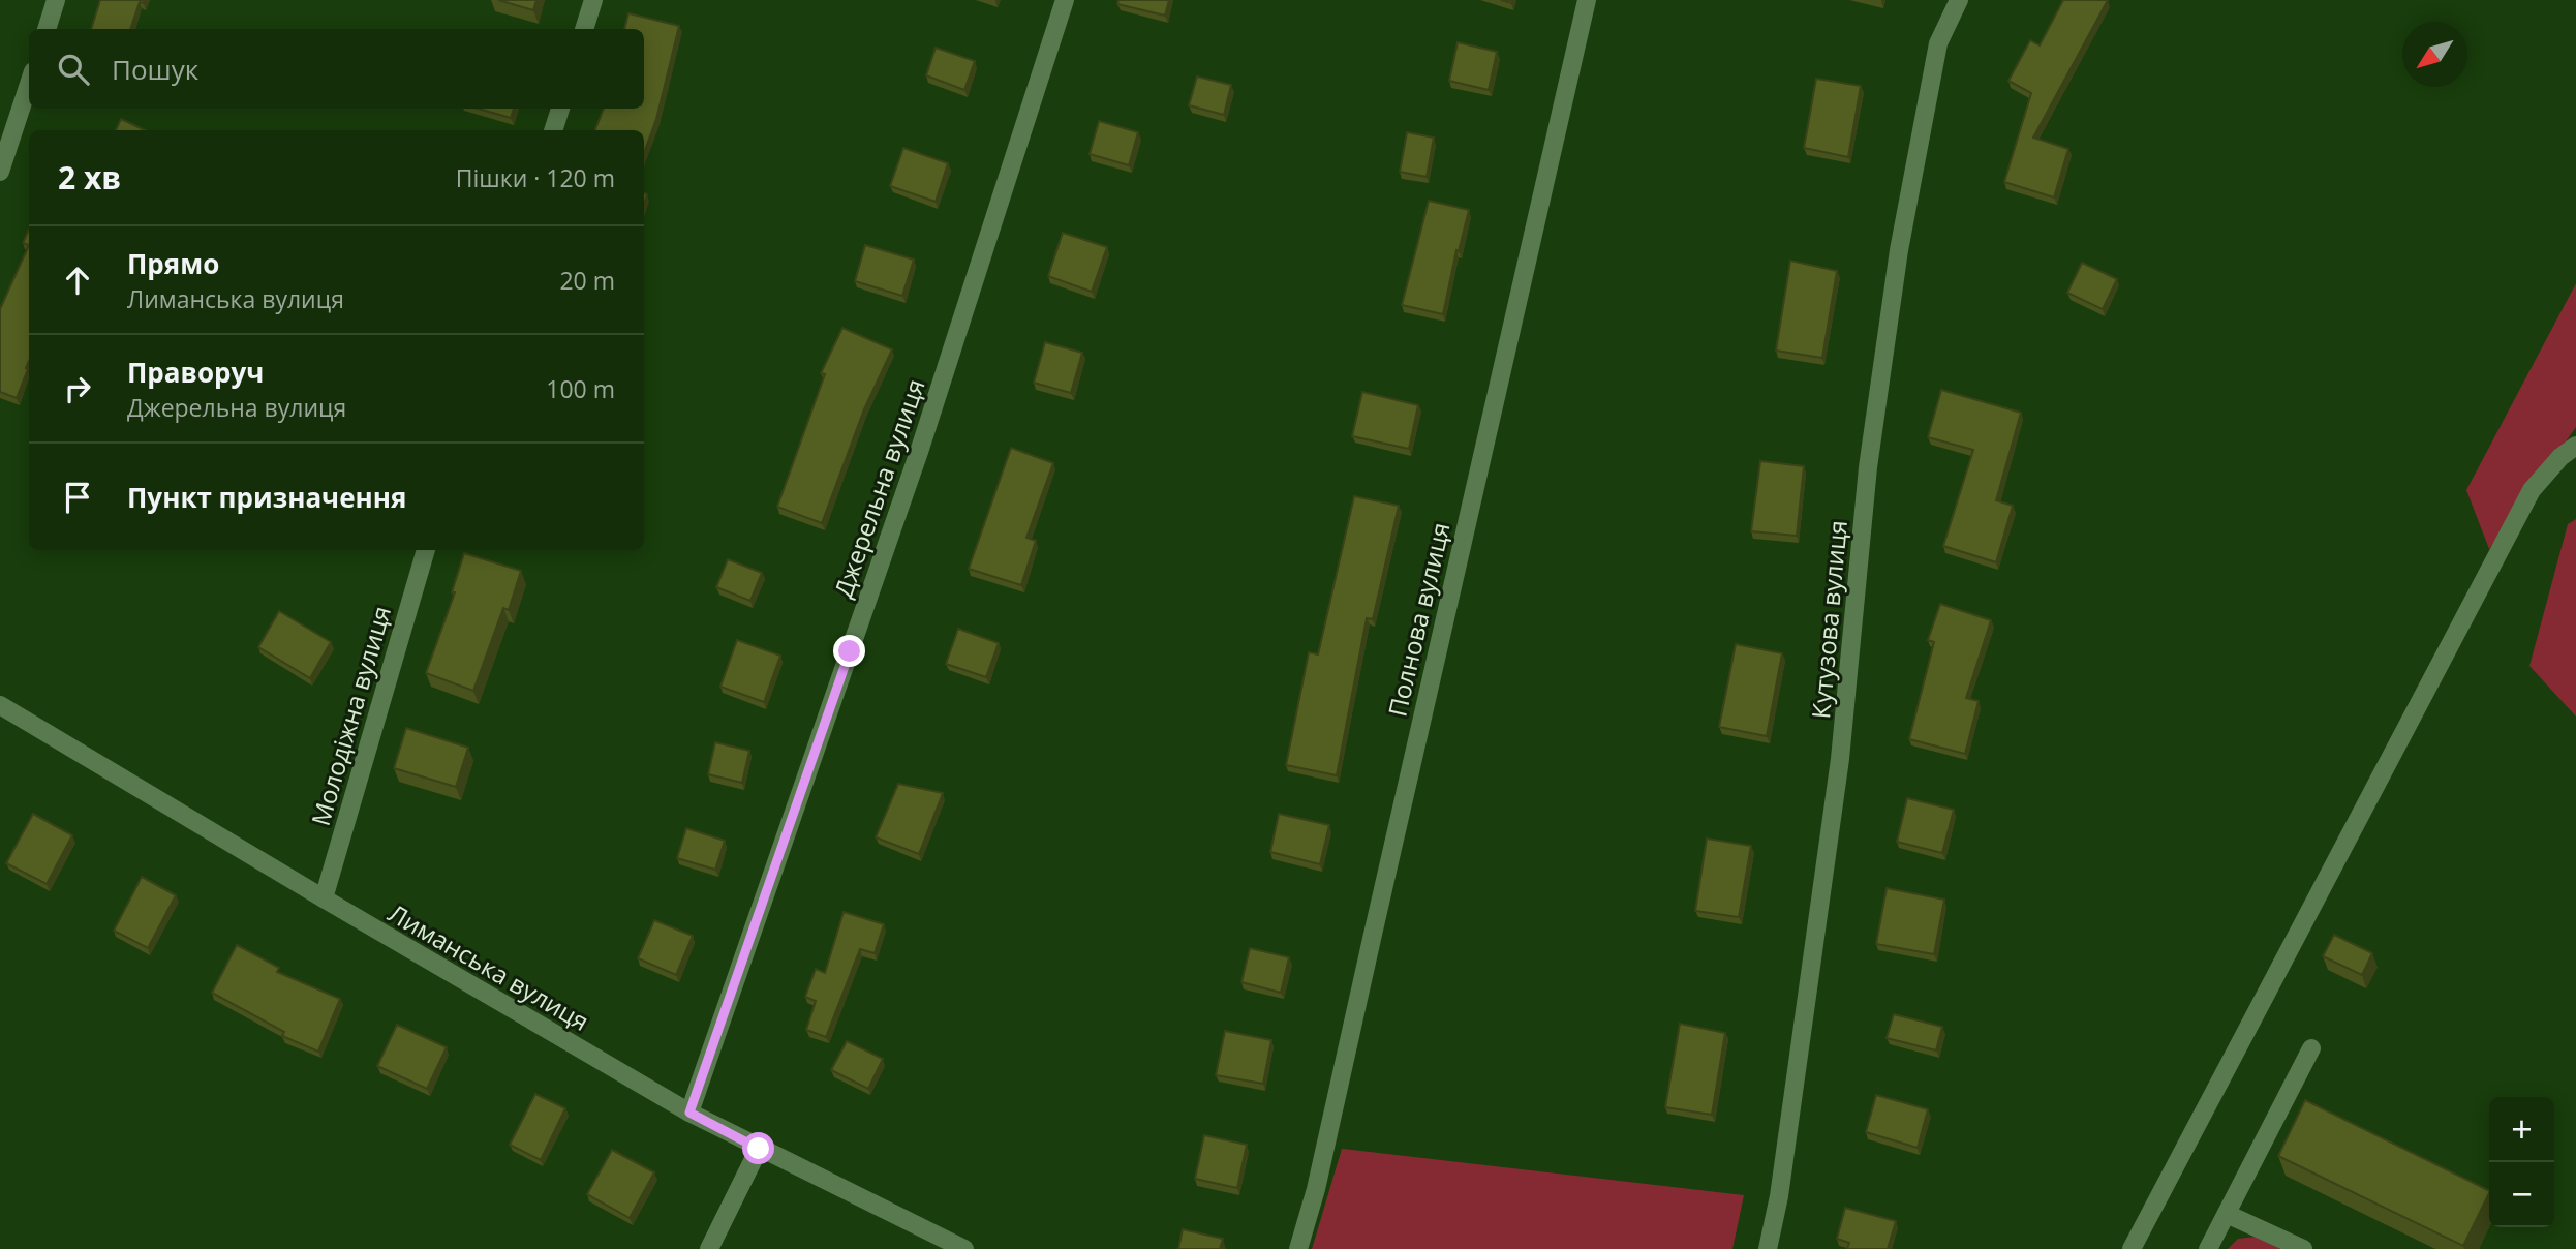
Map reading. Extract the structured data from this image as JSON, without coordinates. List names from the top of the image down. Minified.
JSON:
{"streets":{"street":["Джерельна вулиця","Полнова вулиця","Кутузова вулиця","Молодіжна вулиця","Лиманська вулиця"]},"crossings":[["Джерельна вулиця","Лиманська вулиця"],["Молодіжна вулиця","Лиманська вулиця"]],"north":"bottom left","page":{"search":"Пошук","heading":["2 хв","Пішки · 120 m"],"list":[["Прямо","Лиманська вулиця","20 m"],["Праворуч","Джерельна вулиця","100 m"],"Пункт призначення"],"map_buttons":["+","−"]}}
